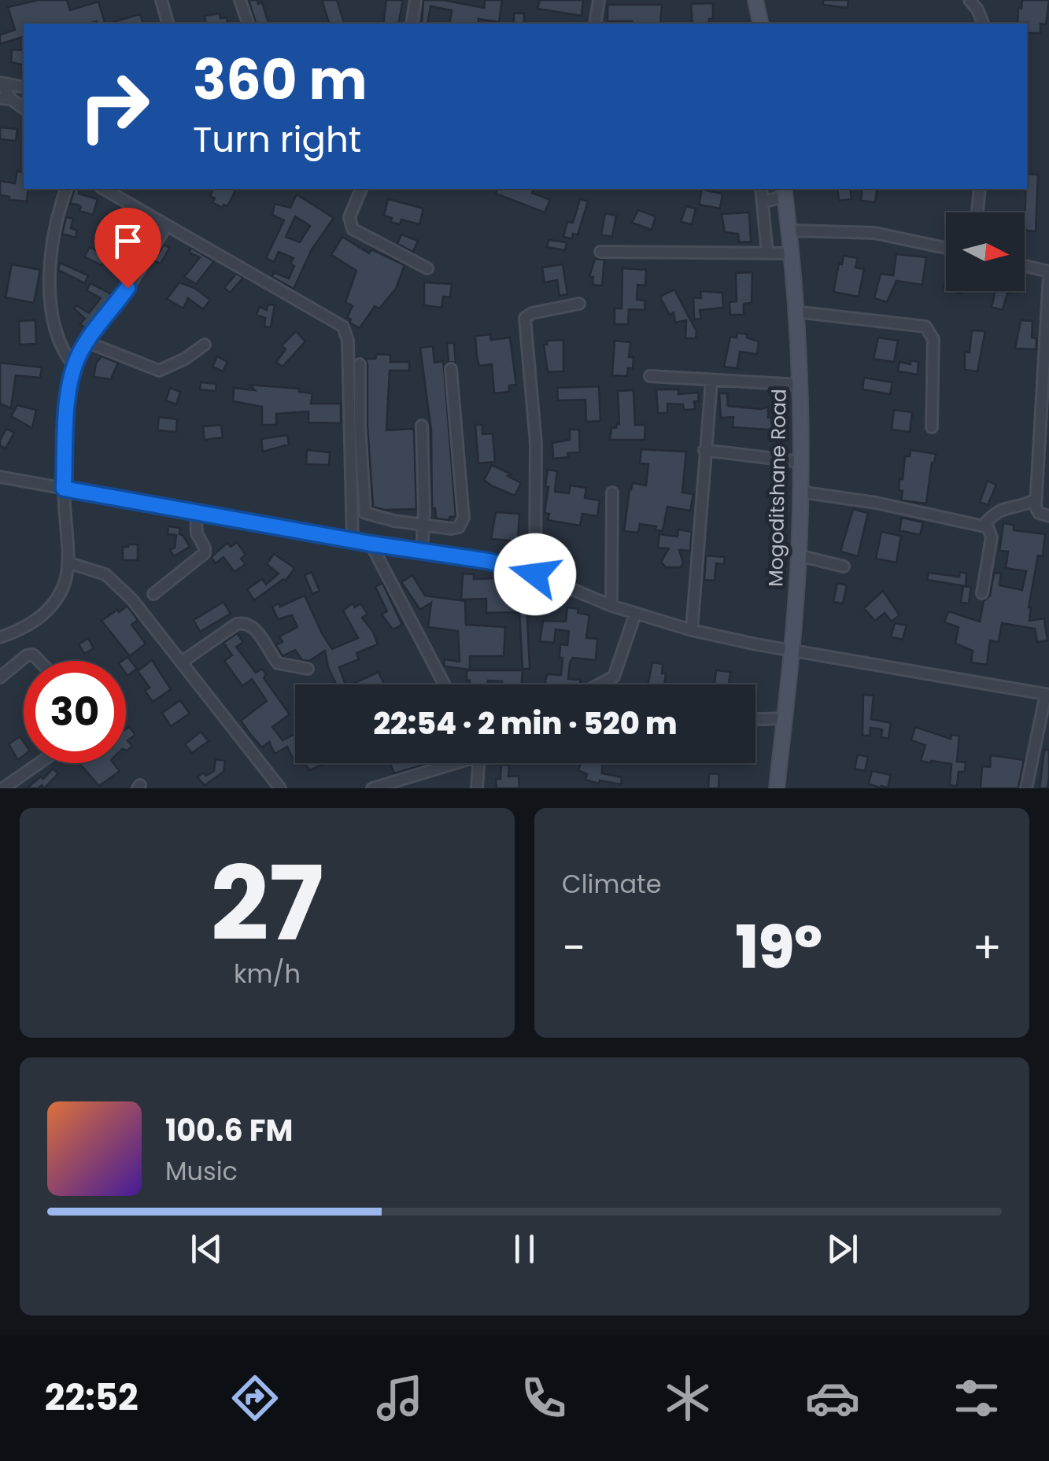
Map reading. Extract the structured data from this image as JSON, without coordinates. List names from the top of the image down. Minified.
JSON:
{"streets":{"main road":["Mogoditshane Road"]},"north":"right","page":{"turn":["360 m","Turn right"],"limit":"30","trip":"22:54 · 2 min · 520 m","tile":[["27","km/h"],"Climate"],"heat":["−","19°","+"],"song":["100.6 FM","Music"],"tabs":"22:52"}}
